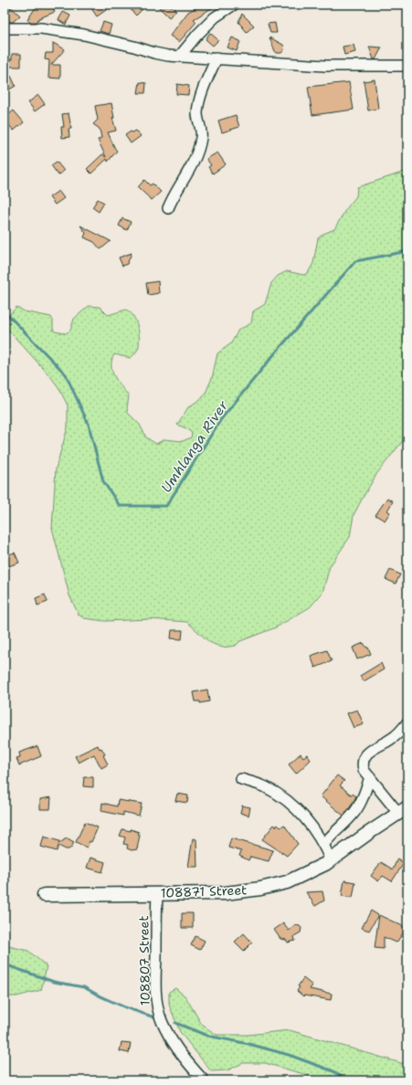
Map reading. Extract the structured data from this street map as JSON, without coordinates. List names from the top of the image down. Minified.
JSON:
{"streets":{"street":["108871 Street","108807 Street"]},"crossings":[["108871 Street","108807 Street"]],"water":["Umhlanga River"]}
